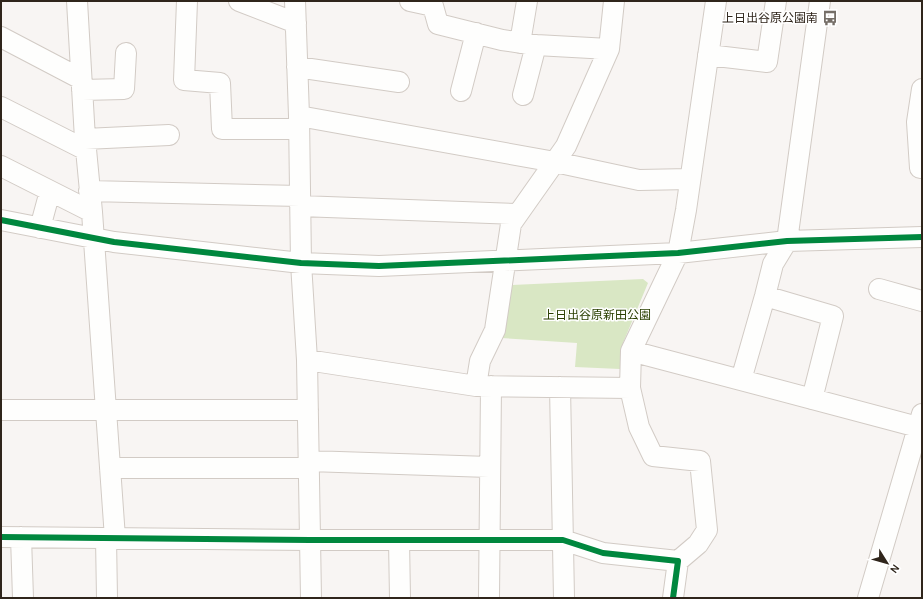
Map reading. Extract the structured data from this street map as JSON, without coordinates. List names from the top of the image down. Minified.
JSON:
{"parks":["上日出谷原新田公園"],"places":{"bus stop":["上日出谷原公園南"]},"north":"bottom right"}
